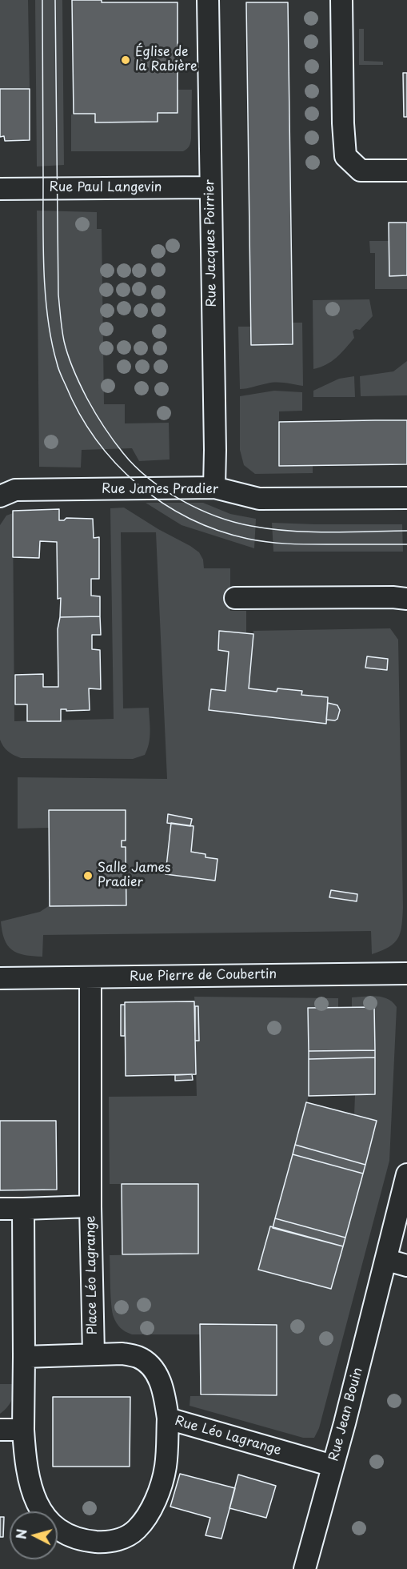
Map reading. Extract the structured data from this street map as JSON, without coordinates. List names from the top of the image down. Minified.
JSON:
{"streets":{"street":["Rue Paul Langevin","Rue Jacques Poirrier","Rue James Pradier","Rue Pierre de Coubertin","Place Léo Lagrange","Rue Jean Bouin","Rue Léo Lagrange"]},"crossings":[["Rue Paul Langevin","Rue Jacques Poirrier"],["Rue Jacques Poirrier","Rue James Pradier"],["Place Léo Lagrange","Rue Léo Lagrange"],["Rue Jean Bouin","Rue Léo Lagrange"]],"places":["Église de la Rabière","Salle James Pradier"],"north":"left"}
